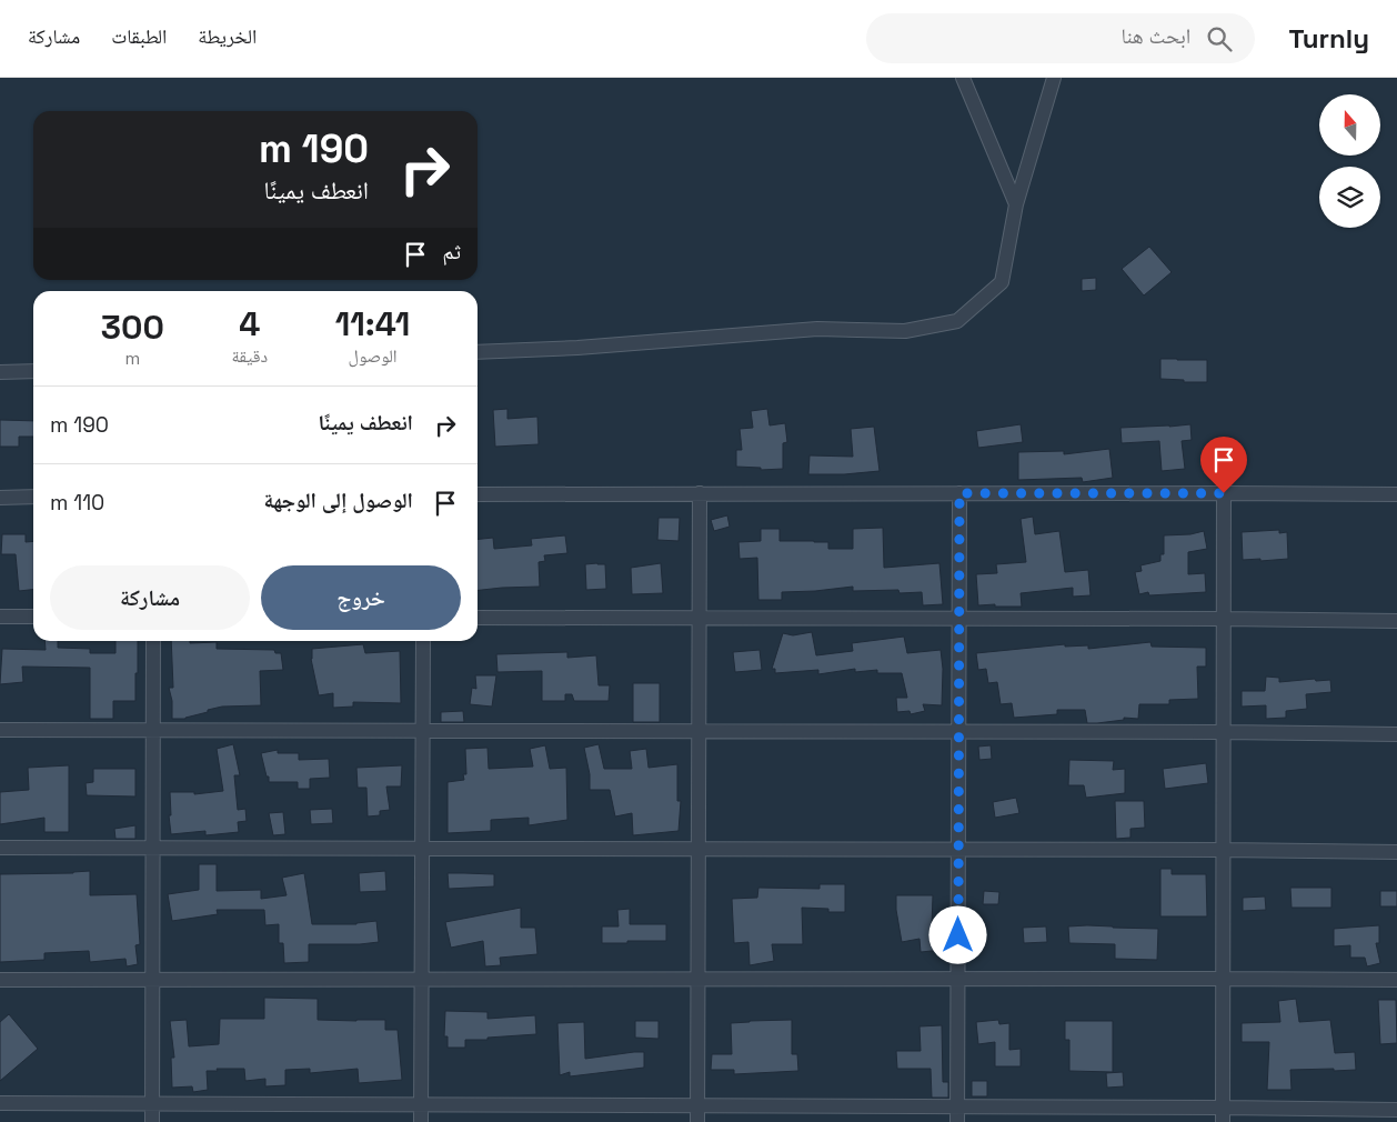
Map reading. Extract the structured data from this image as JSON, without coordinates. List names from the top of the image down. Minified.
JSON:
{"north":"top","page":{"header":"Turnly","search":"ابحث هنا","nav":["الخريطة","الطبقات","مشاركة"],"turn":["190 m","انعطف يمينًا"],"then":"ثم","eta":["11:41","الوصول","4","دقيقة","300","m"],"list":[{"name":"انعطف يمينًا","value":"190 m"},{"name":"الوصول إلى الوجهة","value":"110 m"}],"buttons":["خروج","مشاركة"]}}
